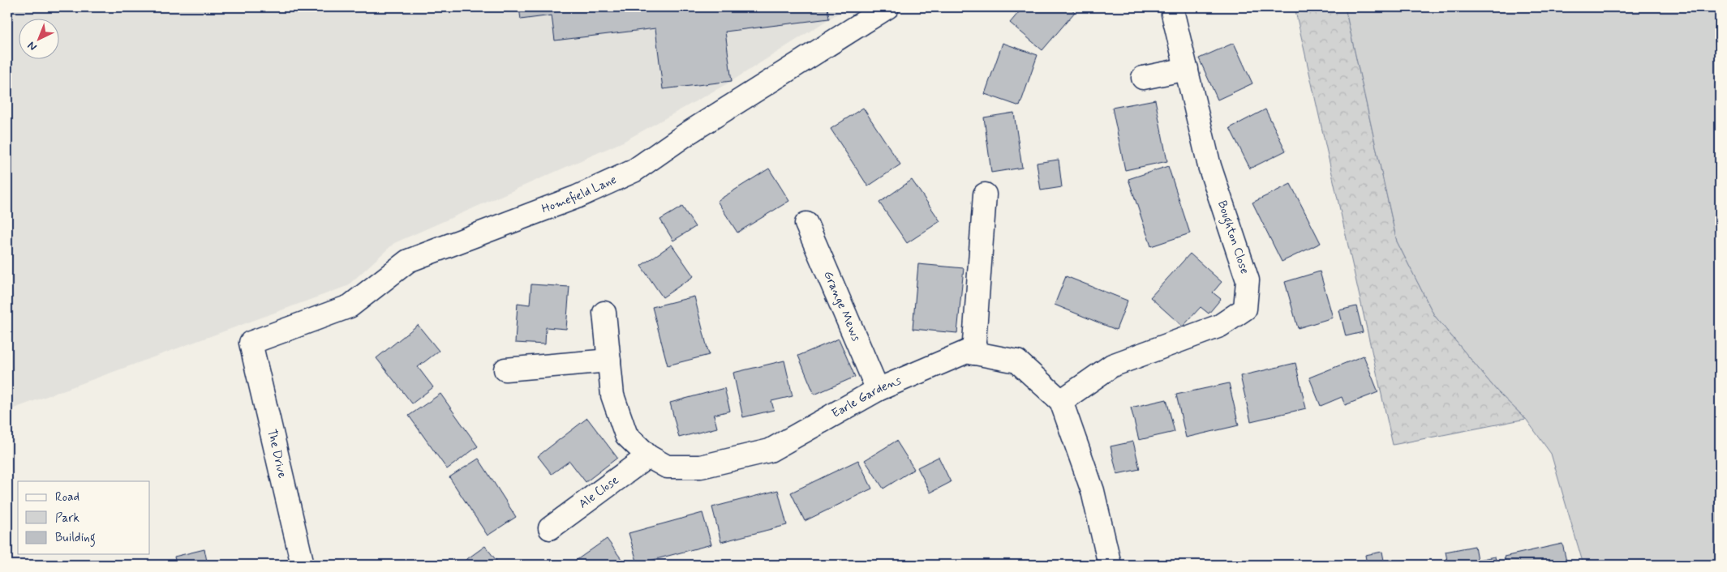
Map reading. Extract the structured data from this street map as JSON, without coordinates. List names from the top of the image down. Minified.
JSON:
{"streets":{"street":["Homefield Lane","Boughton Close","Grange Mews","Earle Gardens","The Drive","Ale Close"]},"crossings":[["Homefield Lane","The Drive"],["Boughton Close","Earle Gardens"],["Grange Mews","Earle Gardens"],["Earle Gardens","Ale Close"]],"legend":["Road","Park","Building"],"north":"bottom left"}
